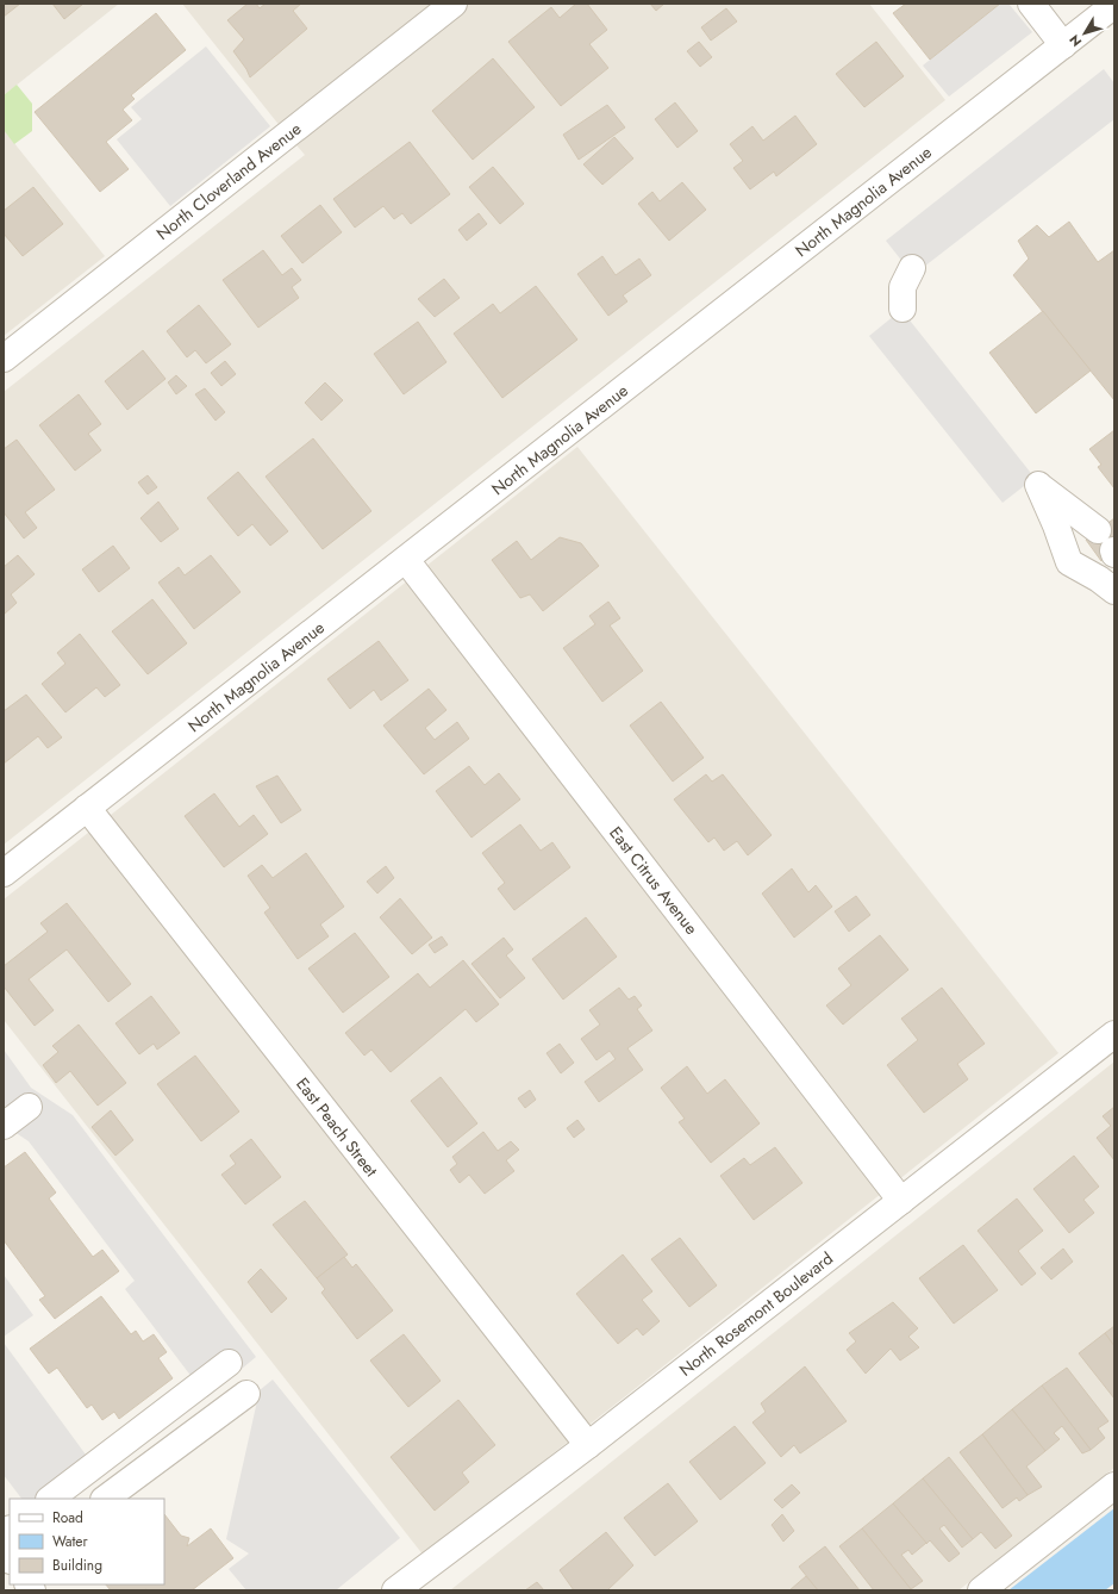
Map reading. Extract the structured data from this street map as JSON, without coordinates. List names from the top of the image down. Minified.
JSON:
{"streets":{"street":["North Cloverland Avenue","North Magnolia Avenue","East Citrus Avenue","East Peach Street","North Rosemont Boulevard"]},"crossings":[["North Magnolia Avenue","East Citrus Avenue"],["North Magnolia Avenue","East Peach Street"],["East Citrus Avenue","North Rosemont Boulevard"],["East Peach Street","North Rosemont Boulevard"]],"legend":["Road","Water","Building"],"north":"bottom left"}
